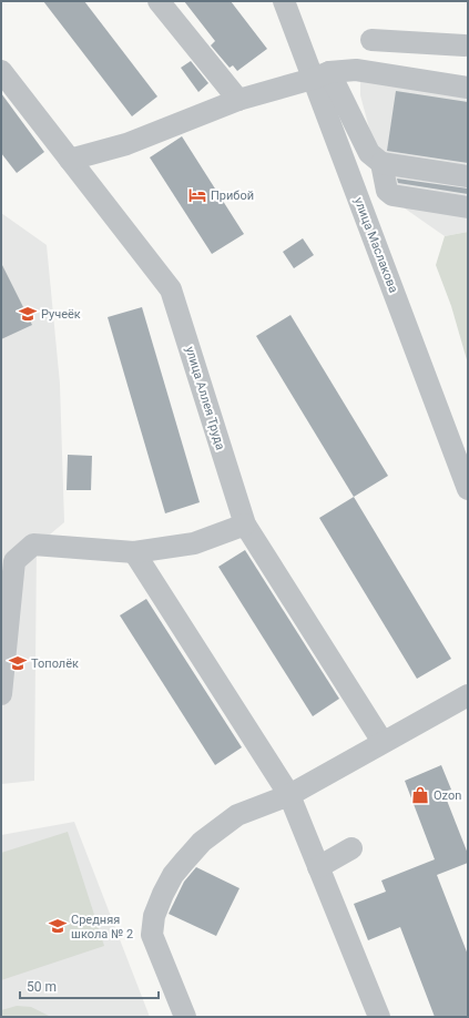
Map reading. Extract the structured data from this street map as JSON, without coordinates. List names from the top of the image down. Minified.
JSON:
{"streets":{"street":["улица Маслакова","улица Аллея Труда"]},"places":{"hotel":["Прибой"],"school or university":["Ручеёк","Тополёк","Средняя школа № 2"],"shop":["Ozon"]},"scale_bar":"50 m"}
